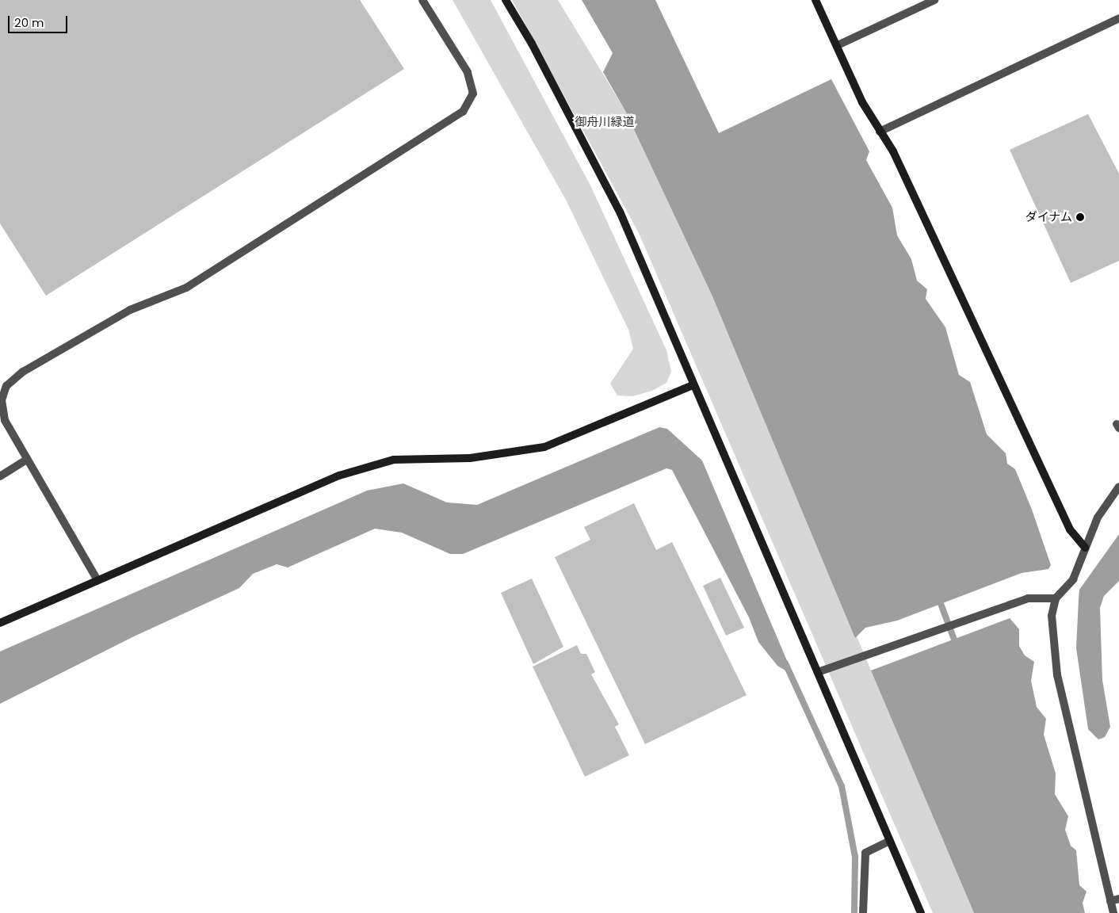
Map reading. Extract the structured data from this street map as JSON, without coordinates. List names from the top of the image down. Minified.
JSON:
{"parks":["御舟川緑道"],"places":["ダイナム"],"scale_bar":"20 m"}
